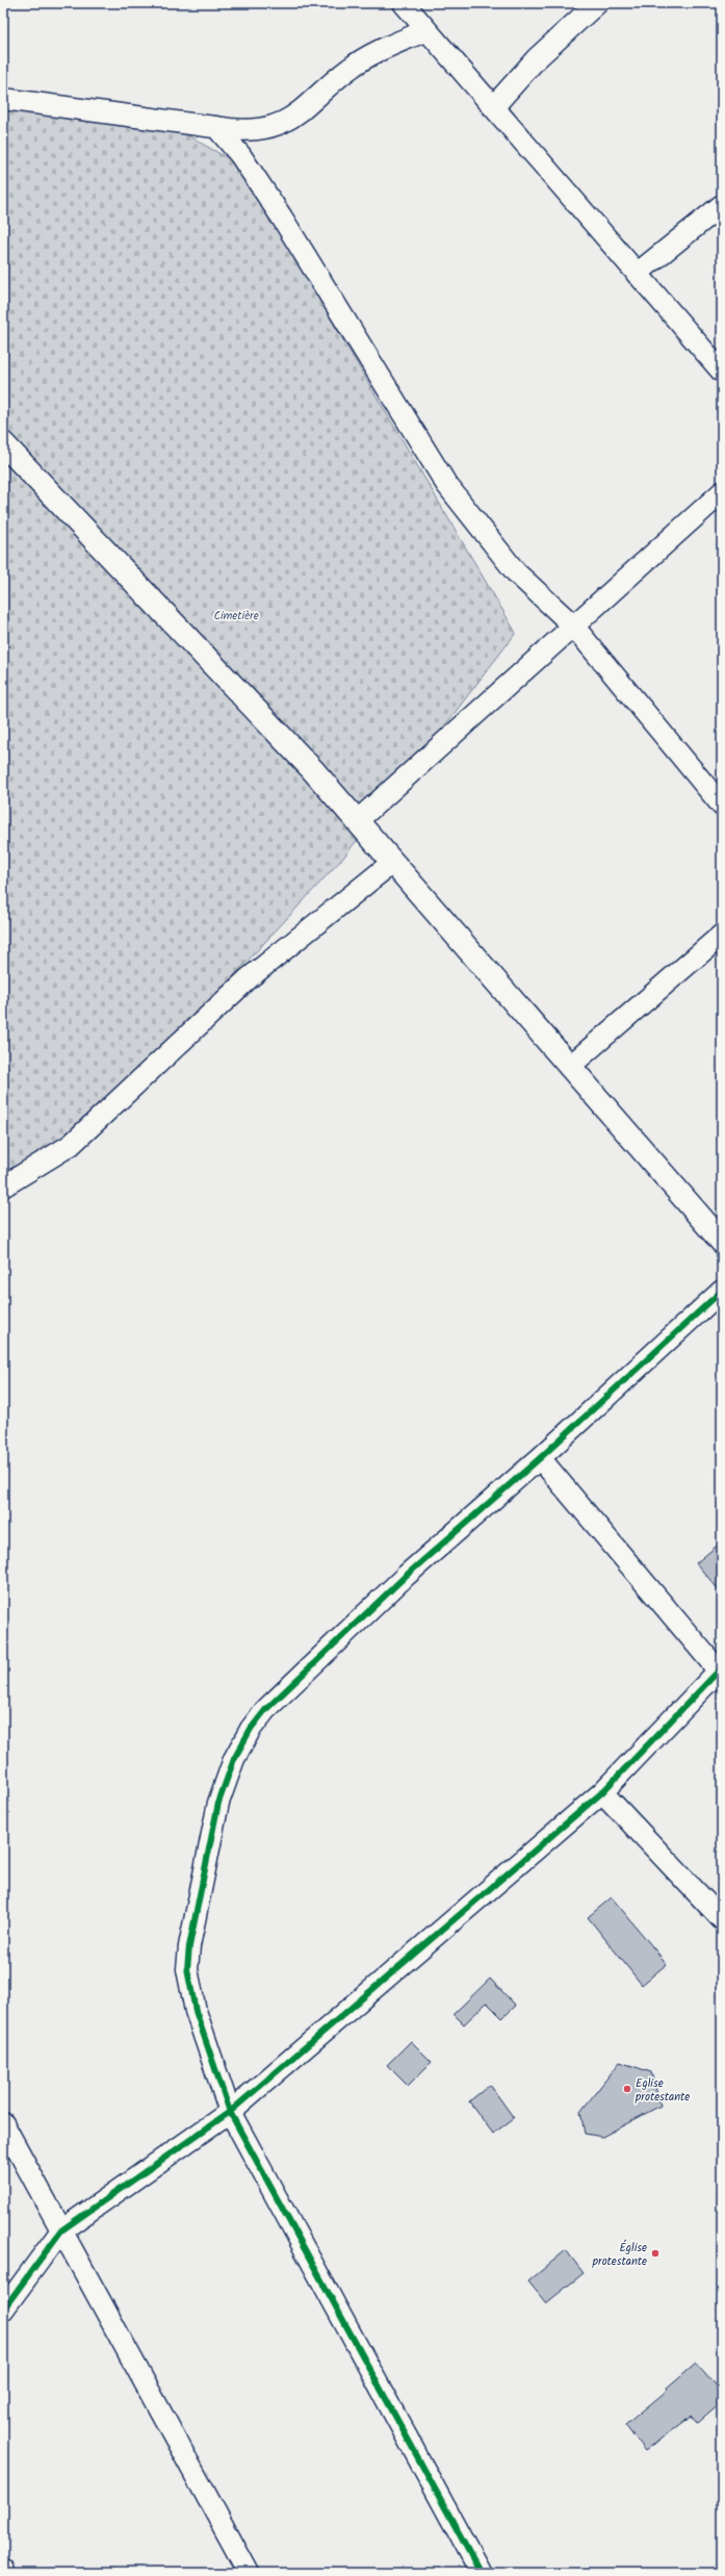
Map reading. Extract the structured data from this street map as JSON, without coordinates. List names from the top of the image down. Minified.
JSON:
{"parks":["Cimetière"],"places":["Eglise protestante","Église protestante"]}
